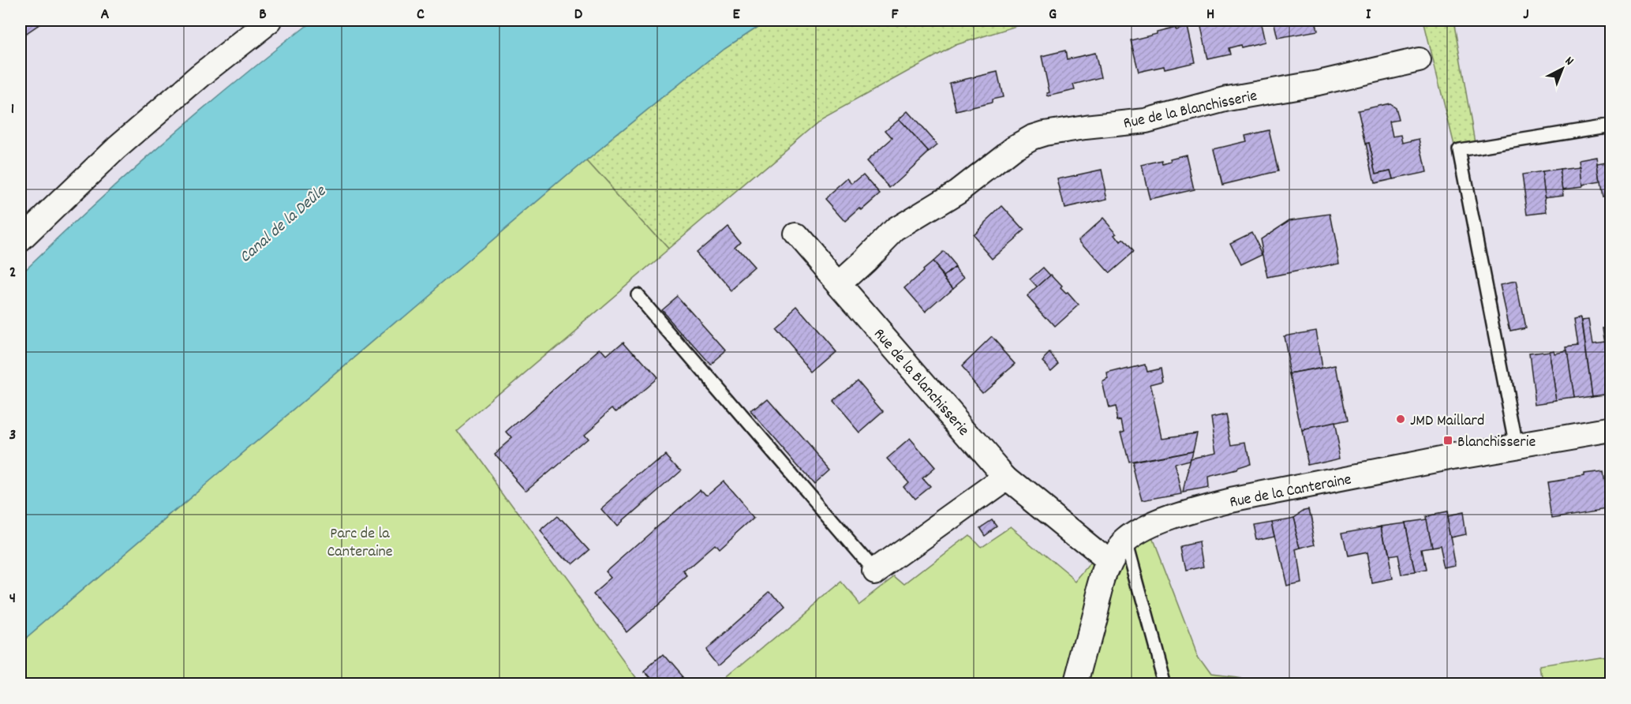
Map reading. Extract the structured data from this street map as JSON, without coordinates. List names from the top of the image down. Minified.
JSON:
{"streets":{"street":["Rue de la Blanchisserie","Rue de la Canteraine"]},"crossings":[["Rue de la Blanchisserie","Rue de la Canteraine"]],"water":["Canal de la Deûle"],"parks":["Parc de la Canteraine"],"places":{"other":["JMD Maillard"],"transit":["Blanchisserie"]},"north":"top right","grid":{"columns":["A","B","C","D","E","F","G","H","I","J"],"rows":["1","2","3","4"]}}
